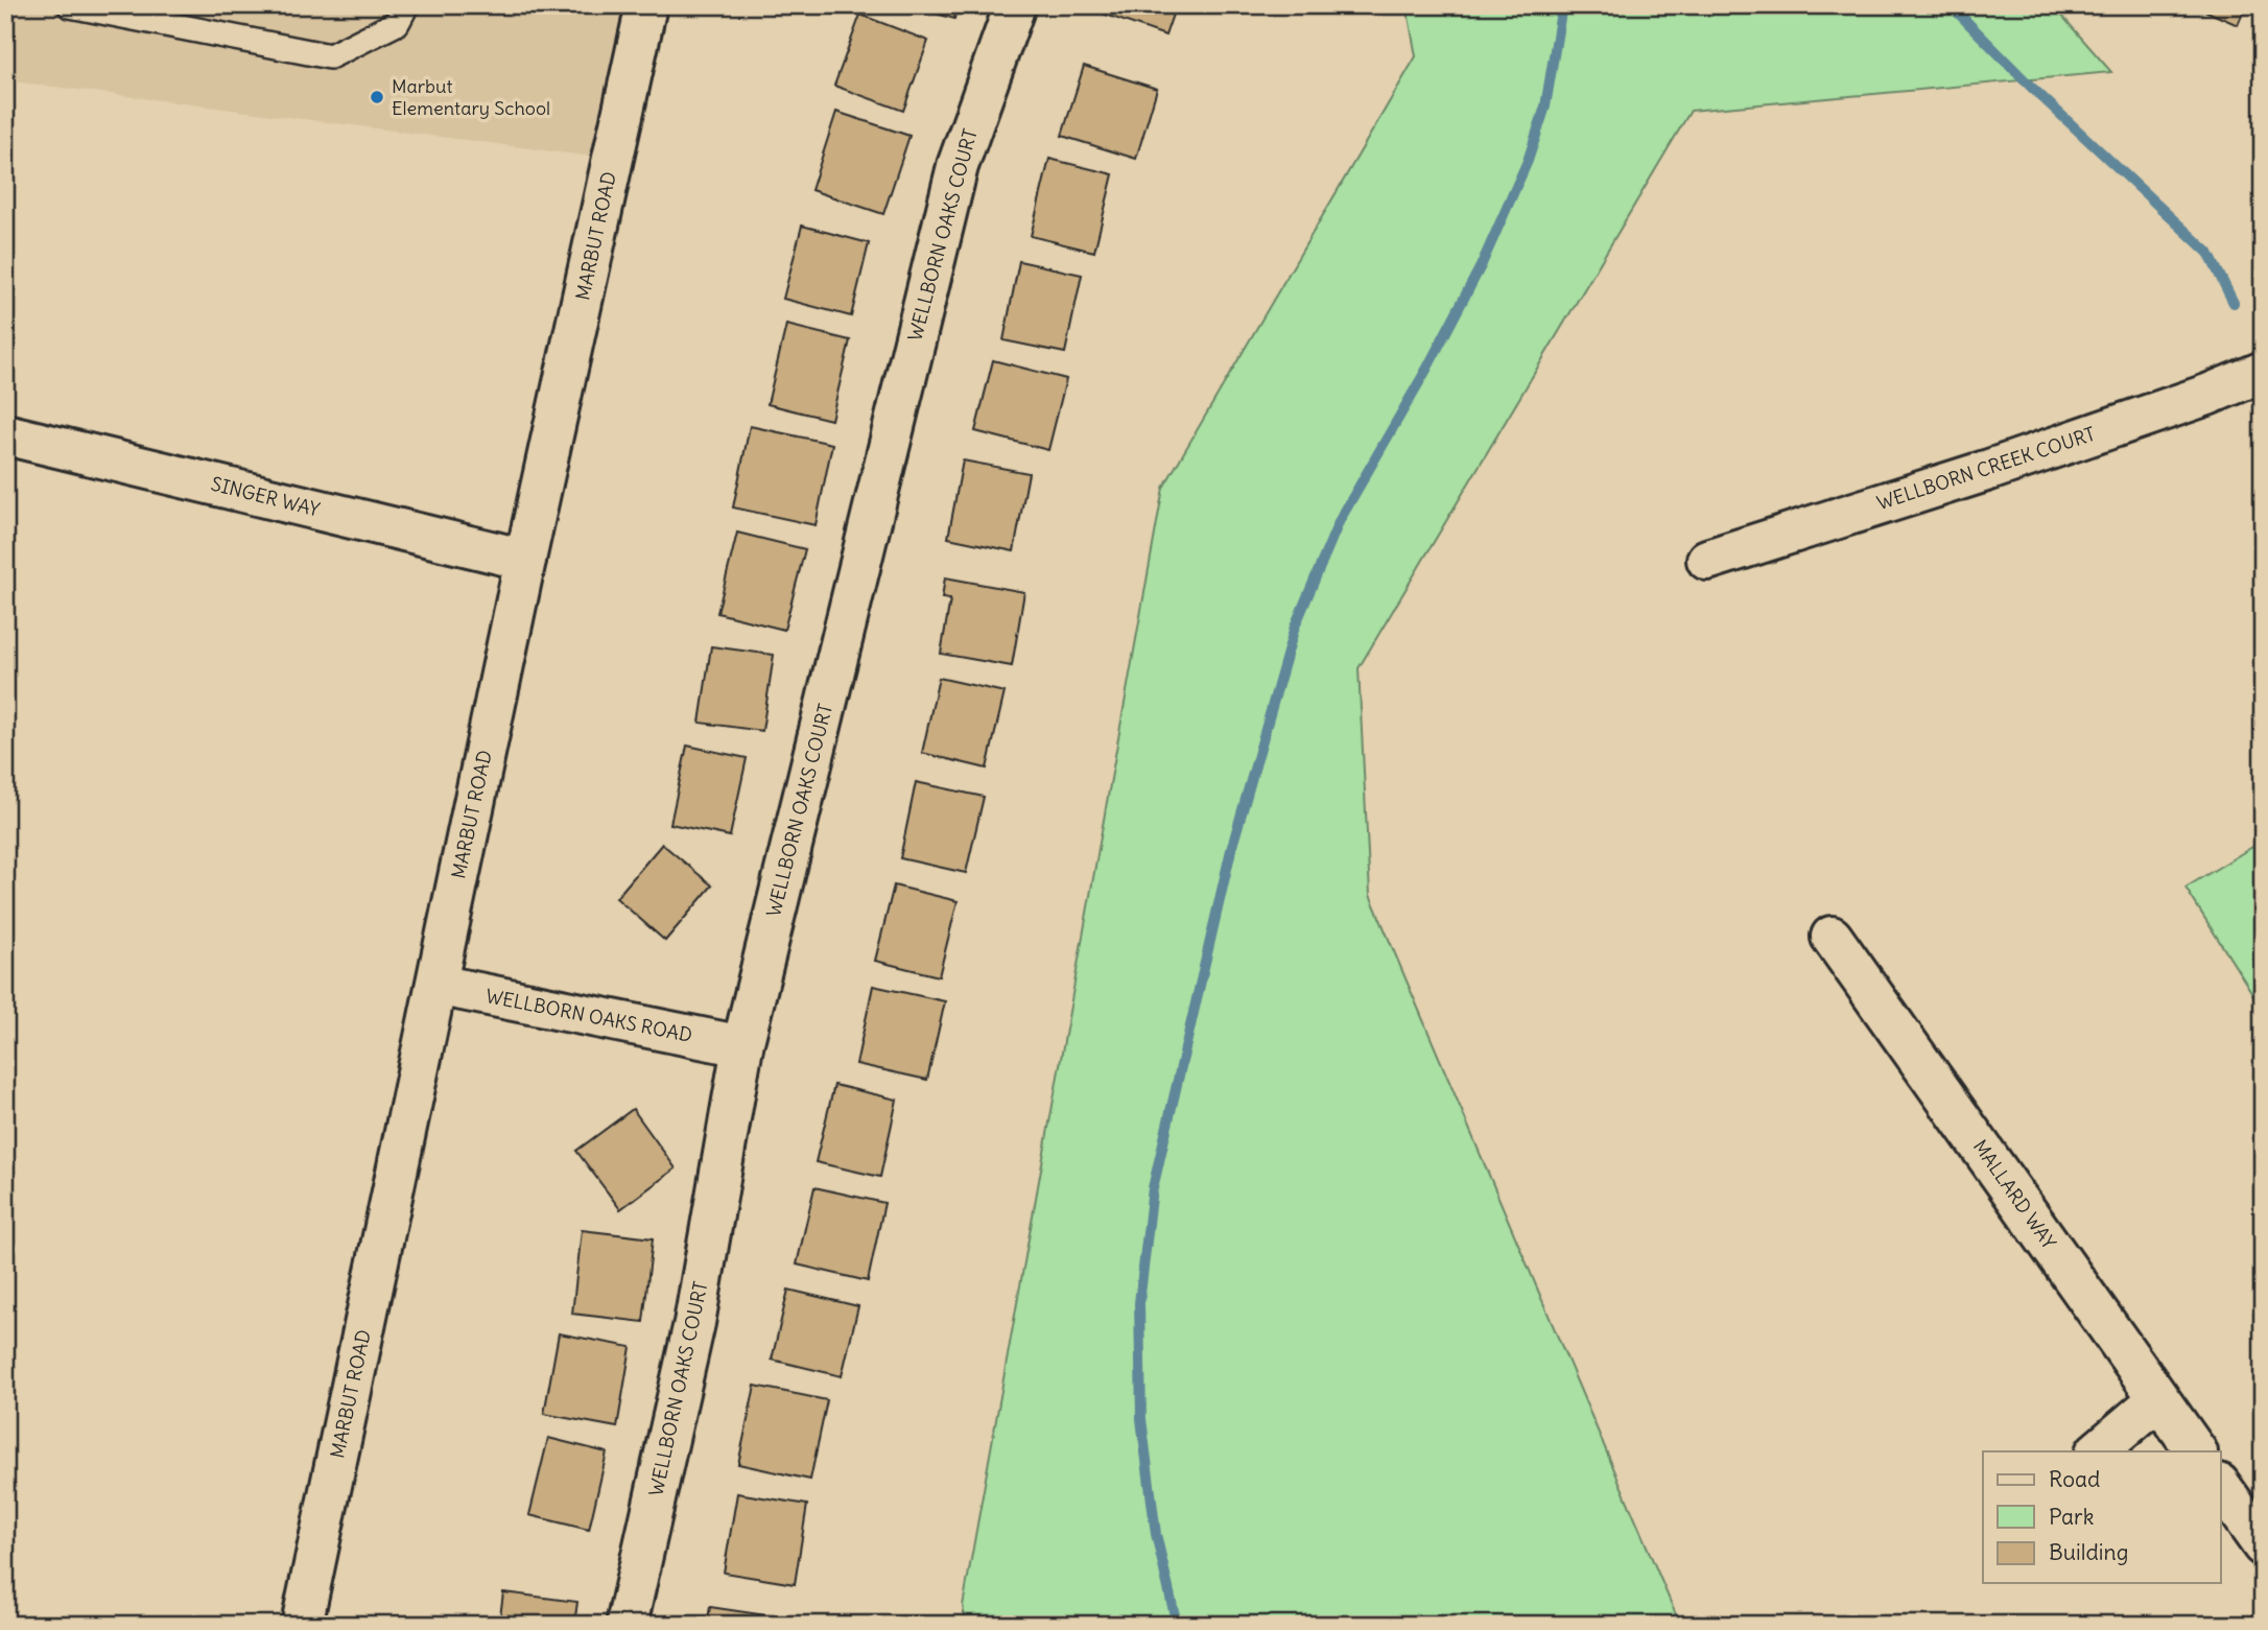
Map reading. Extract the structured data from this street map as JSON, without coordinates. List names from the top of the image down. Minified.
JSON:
{"streets":{"street":["WELLBORN OAKS COURT","MARBUT ROAD","WELLBORN CREEK COURT","SINGER WAY","WELLBORN OAKS ROAD","MALLARD WAY"]},"crossings":[["WELLBORN OAKS COURT","WELLBORN OAKS ROAD"],["MARBUT ROAD","SINGER WAY"],["MARBUT ROAD","WELLBORN OAKS ROAD"]],"places":["Marbut Elementary School"],"legend":["Road","Park","Building"]}
